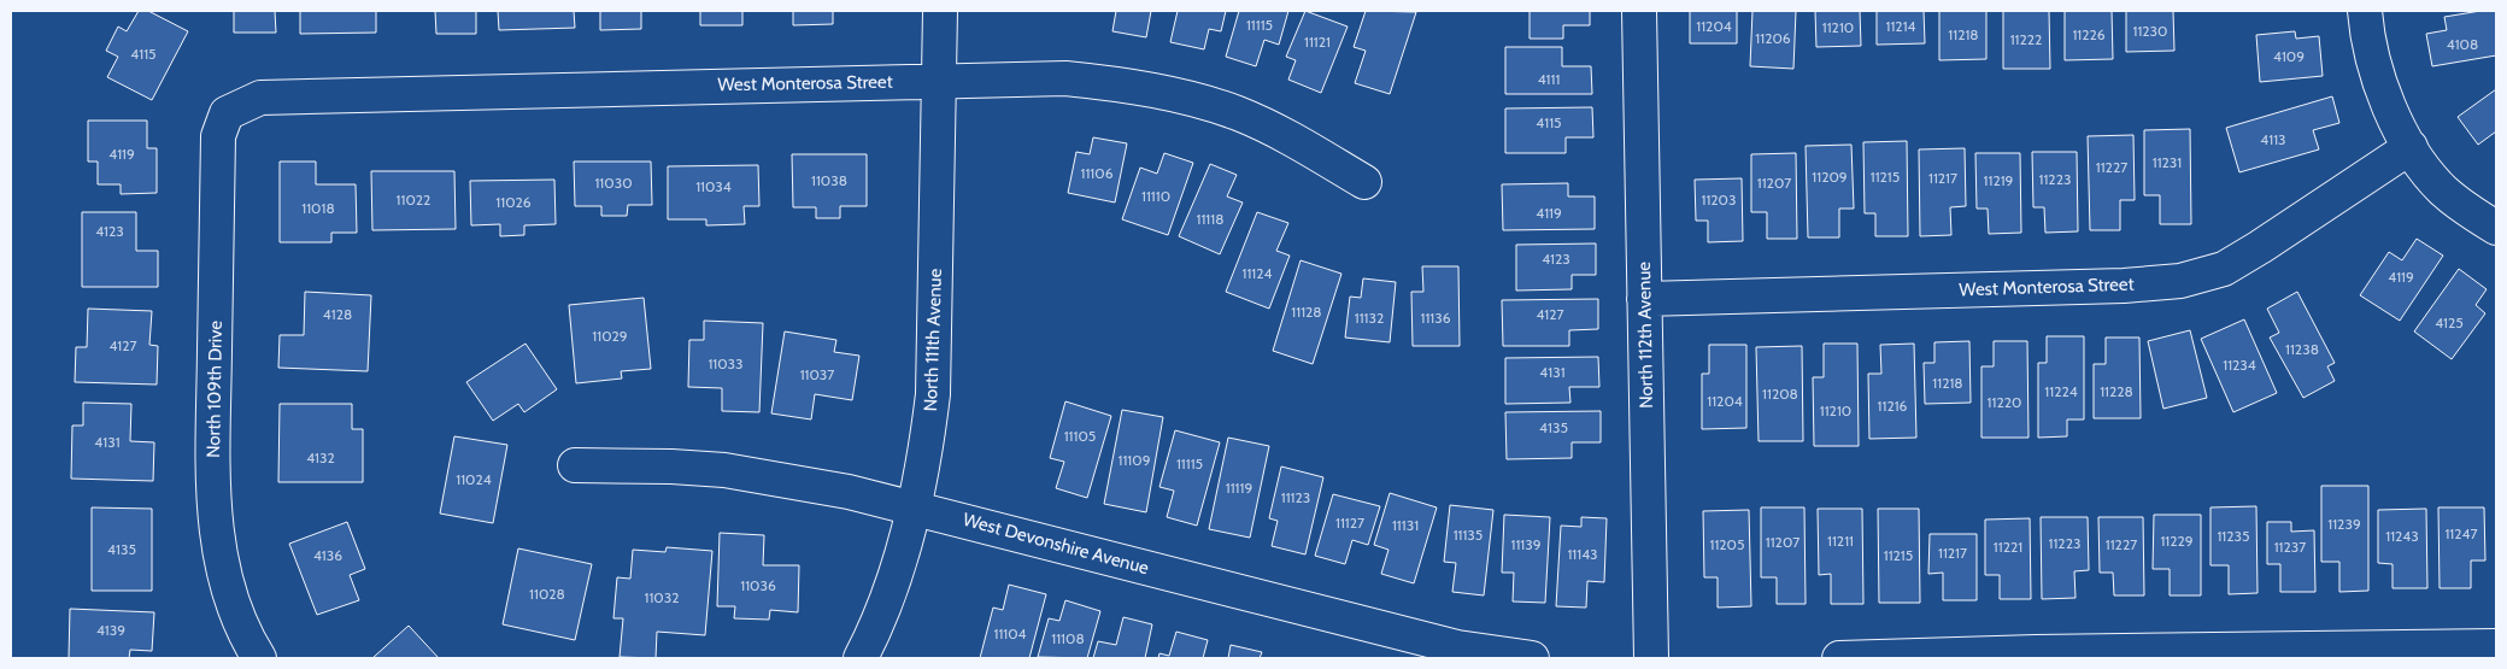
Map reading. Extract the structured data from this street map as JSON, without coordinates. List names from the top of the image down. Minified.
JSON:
{"streets":{"street":["West Monterosa Street","North 112th Avenue","North 111th Avenue","North 109th Drive","West Devonshire Avenue"]},"crossings":[["West Monterosa Street","North 112th Avenue"],["West Monterosa Street","North 111th Avenue"],["West Monterosa Street","North 109th Drive"],["North 111th Avenue","West Devonshire Avenue"]],"house_numbers":["11115","11204","11214","11210","11230","11218","11226","11206","11222","11121","4108","4115","4109","4111","4115","4113","4119","11231","11227","11106","11209","11215","11217","11223","11038","11219","11030","11207","11034","11110","11022","11203","11026","11018","4119","11118","4123","4123","11124","4119","11128","4128","4127","11132","11136","4125","11029","4127","11238","11033","11234","4131","11037","11218","11224","11228","11208","11204","11220","11216","11210","4135","11105","4131","4132","11109","11115","11024","11119","11123","11127","11239","11131","11247","11135","11235","11243","11211","11229","11207","11223","11139","11205","11227","11221","11237","4135","11217","11143","4136","11215","11036","11028","11032","4139","11104","11108"]}
